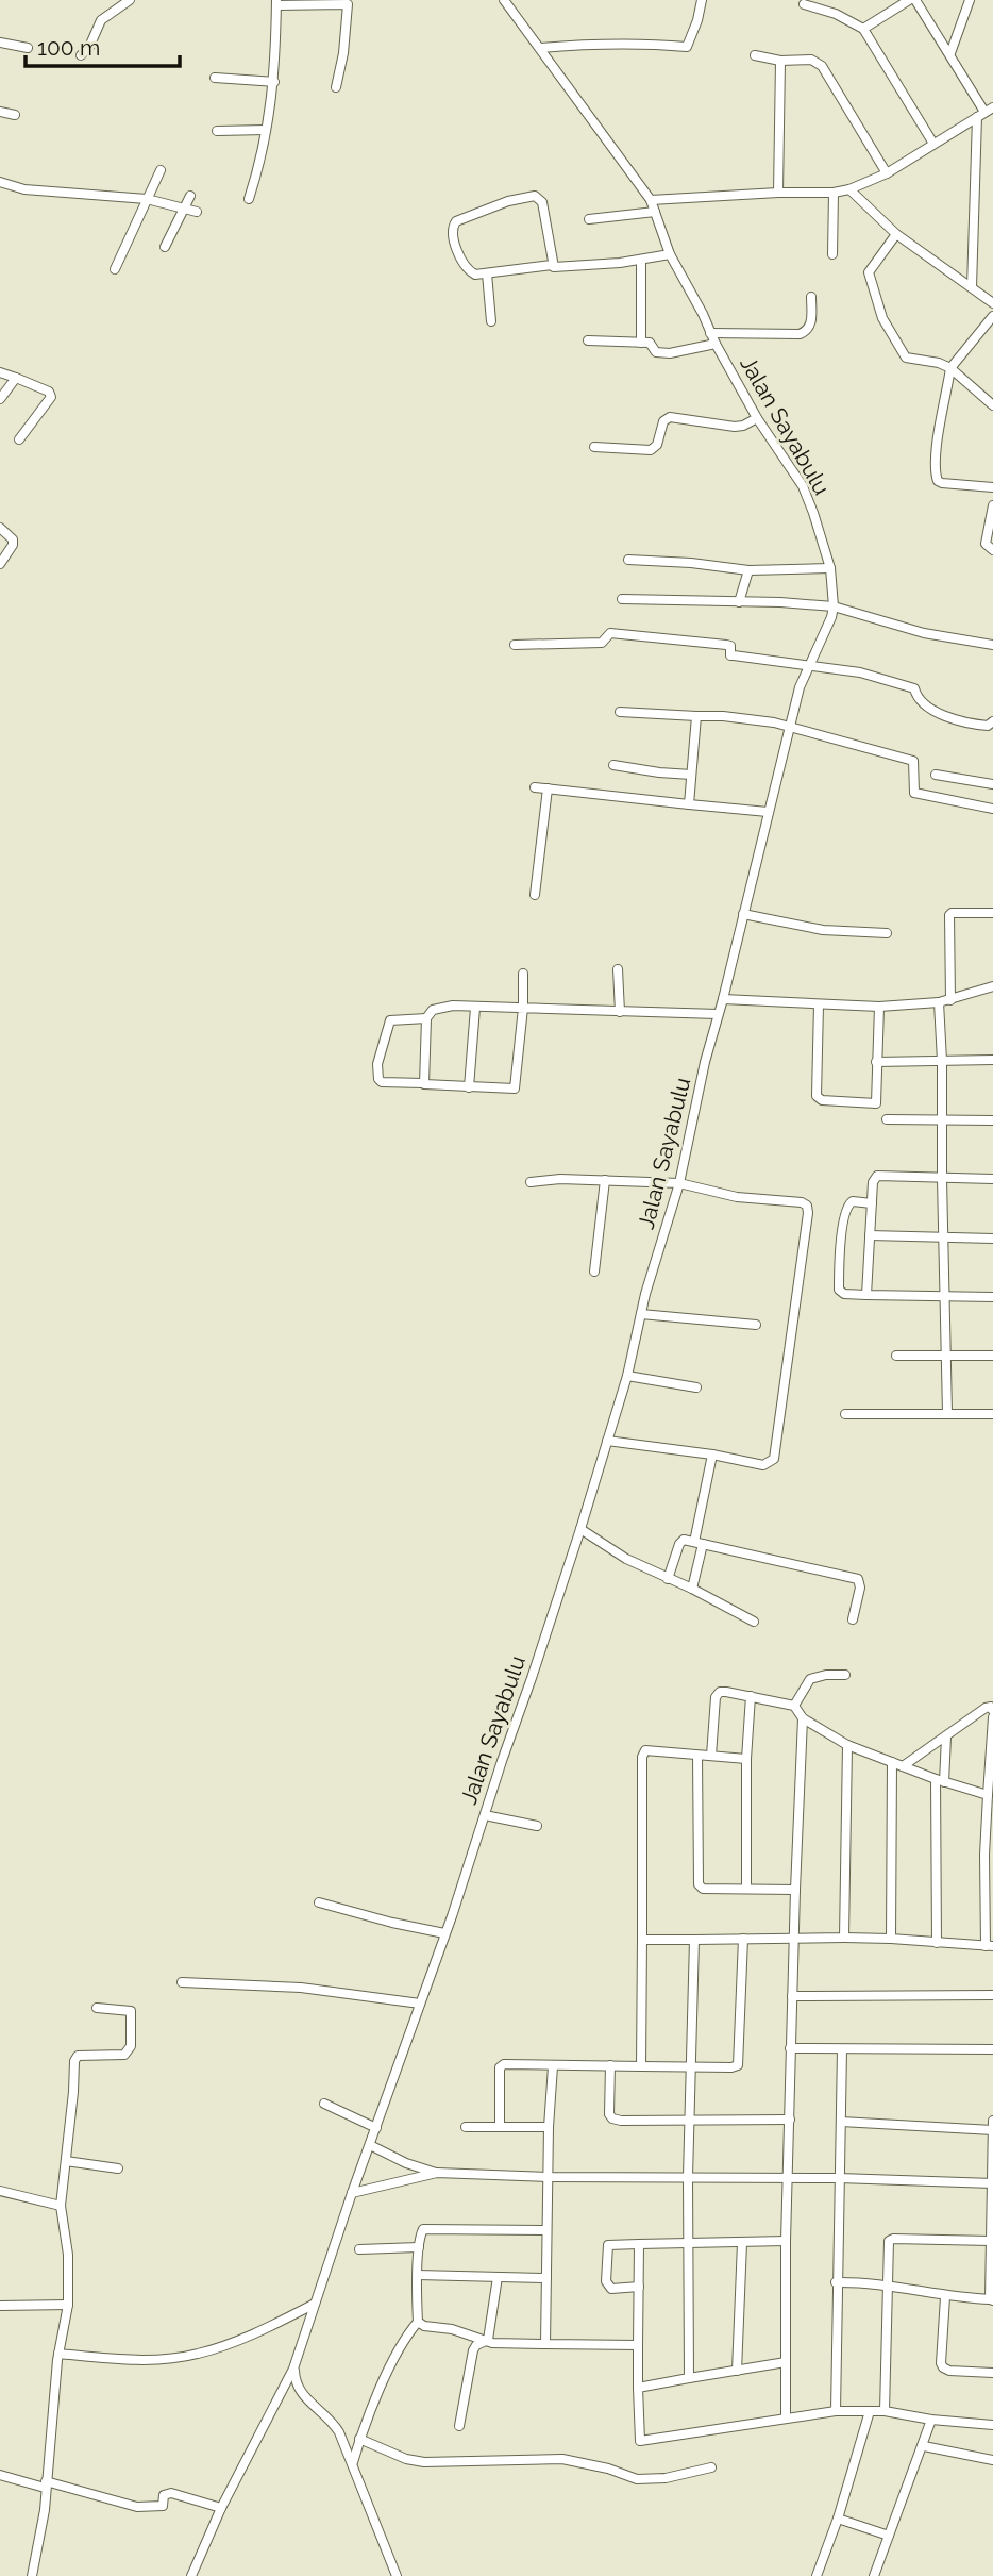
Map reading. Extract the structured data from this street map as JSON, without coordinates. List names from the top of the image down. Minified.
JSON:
{"streets":{"street":["Jalan Sayabulu"]},"scale_bar":"100 m"}
